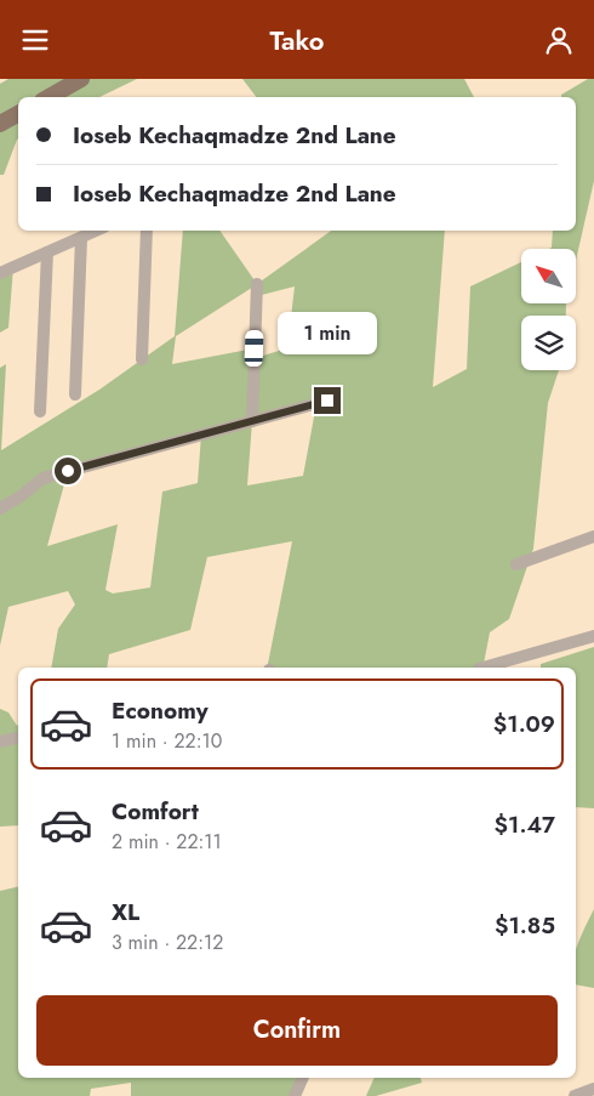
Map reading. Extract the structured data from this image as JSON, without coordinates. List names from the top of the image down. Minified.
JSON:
{"north":"top left","page":{"header":"Tako","banner":["Ioseb Kechaqmadze 2nd Lane","Ioseb Kechaqmadze 2nd Lane"],"bubble":"1 min","list":[{"name":"Economy","note":"1 min · 22:10","value":"$1.09"},{"name":"Comfort","note":"2 min · 22:11","value":"$1.47"},{"name":"XL","note":"3 min · 22:12","value":"$1.85"}],"buttons":"Confirm"}}
